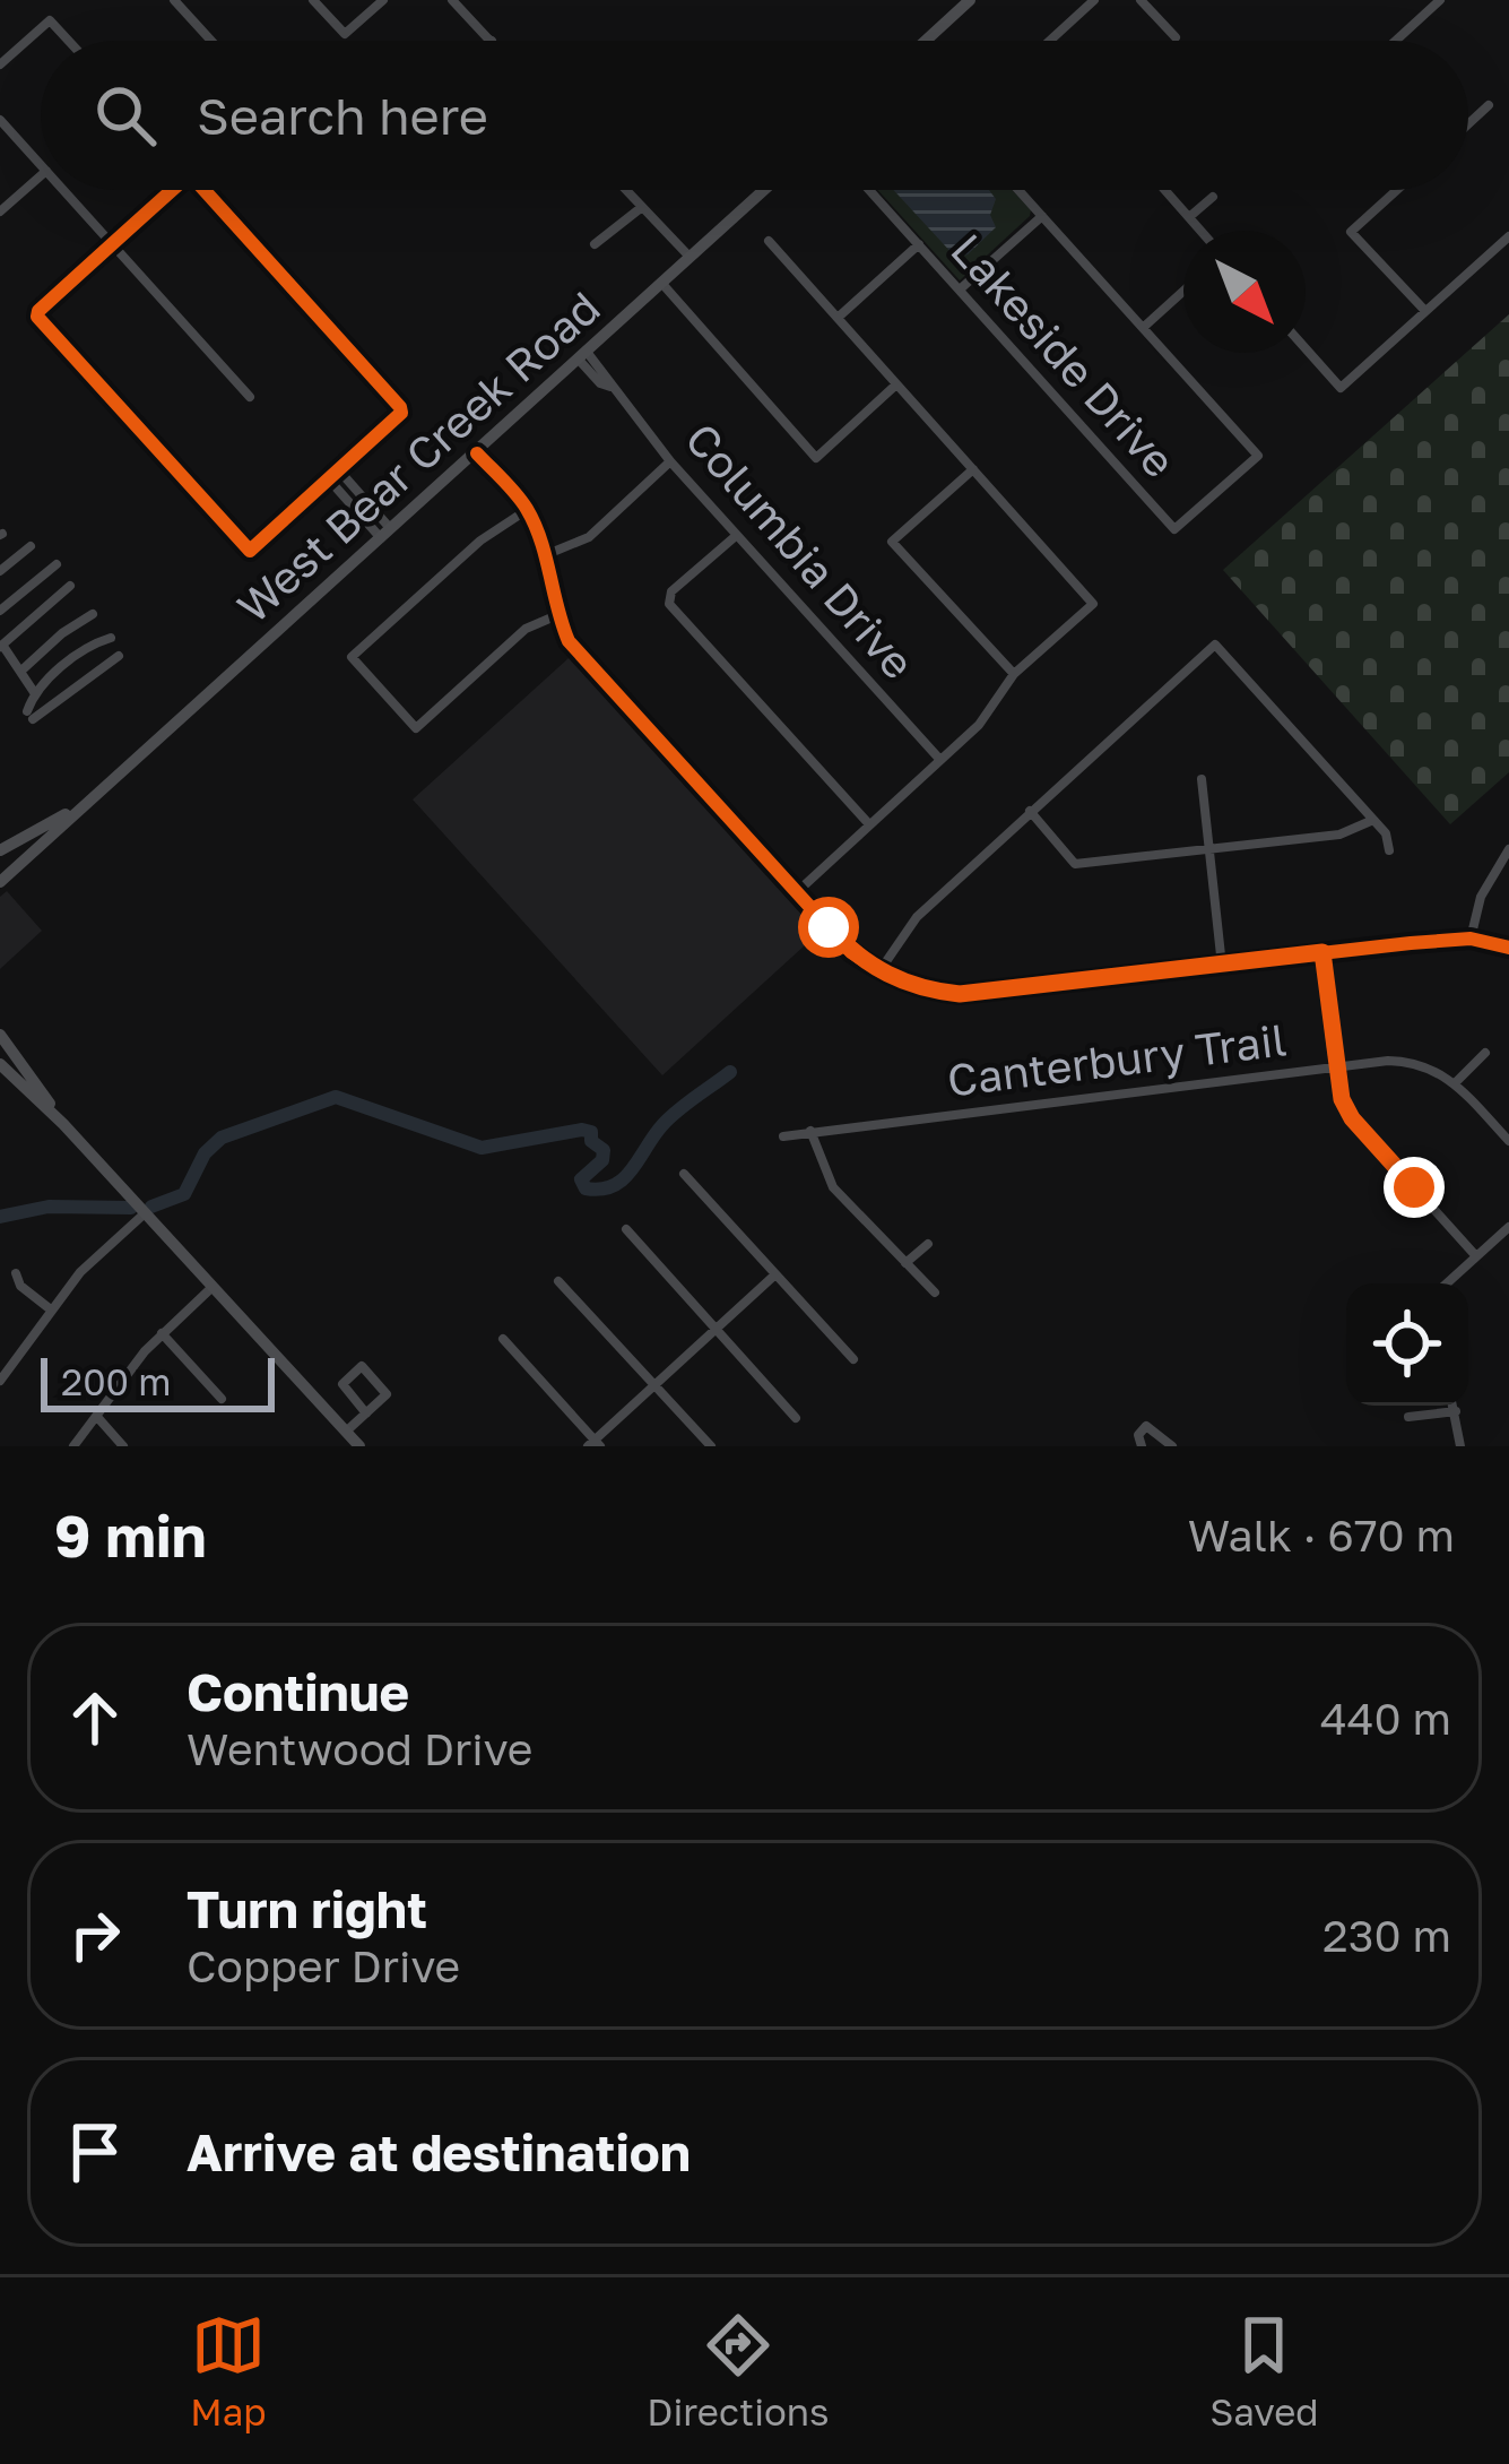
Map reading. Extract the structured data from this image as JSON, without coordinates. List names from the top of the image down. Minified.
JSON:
{"streets":{"main road":["West Bear Creek Road"],"street":["Lakeside Drive","Columbia Drive","Canterbury Trail"]},"crossings":[["West Bear Creek Road","Columbia Drive"]],"scale_bar":"200 m","north":"bottom right","page":{"search":"Search here","scale":"200 m","heading":["9 min","Walk · 670 m"],"list":[["Continue","Wentwood Drive","440 m"],["Turn right","Copper Drive","230 m"],"Arrive at destination"],"nav":["Map","Directions","Saved"]}}
